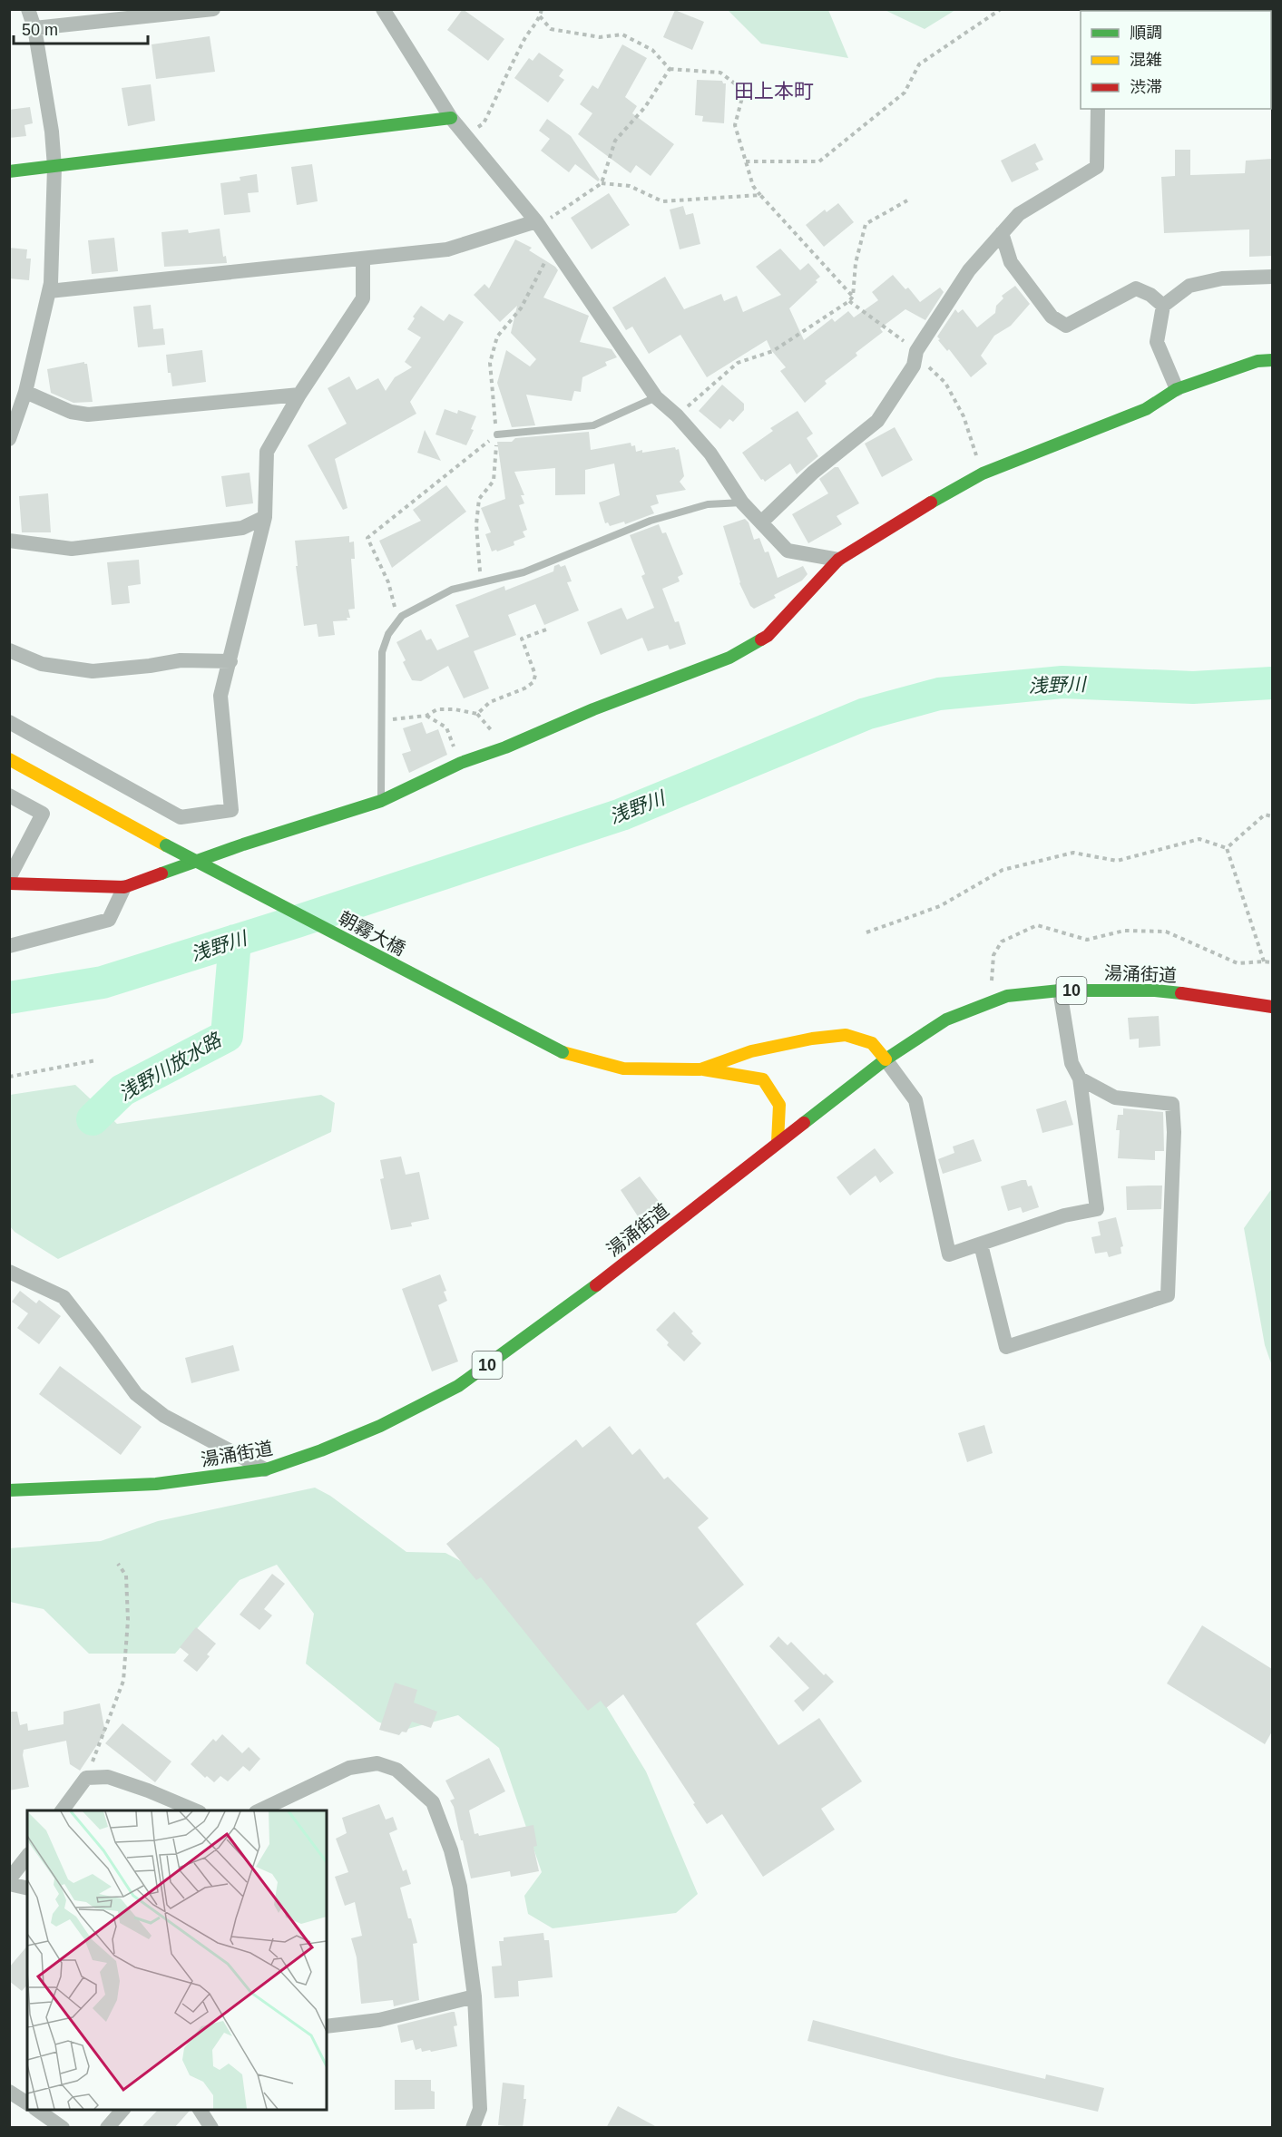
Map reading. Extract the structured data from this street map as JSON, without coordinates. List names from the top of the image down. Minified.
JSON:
{"streets":{"street":["朝霧大橋","湯涌街道","10"]},"districts":["田上本町"],"water":["浅野川","浅野川放水路"],"legend":["順調","混雑","渋滞"],"scale_bar":"50 m"}
